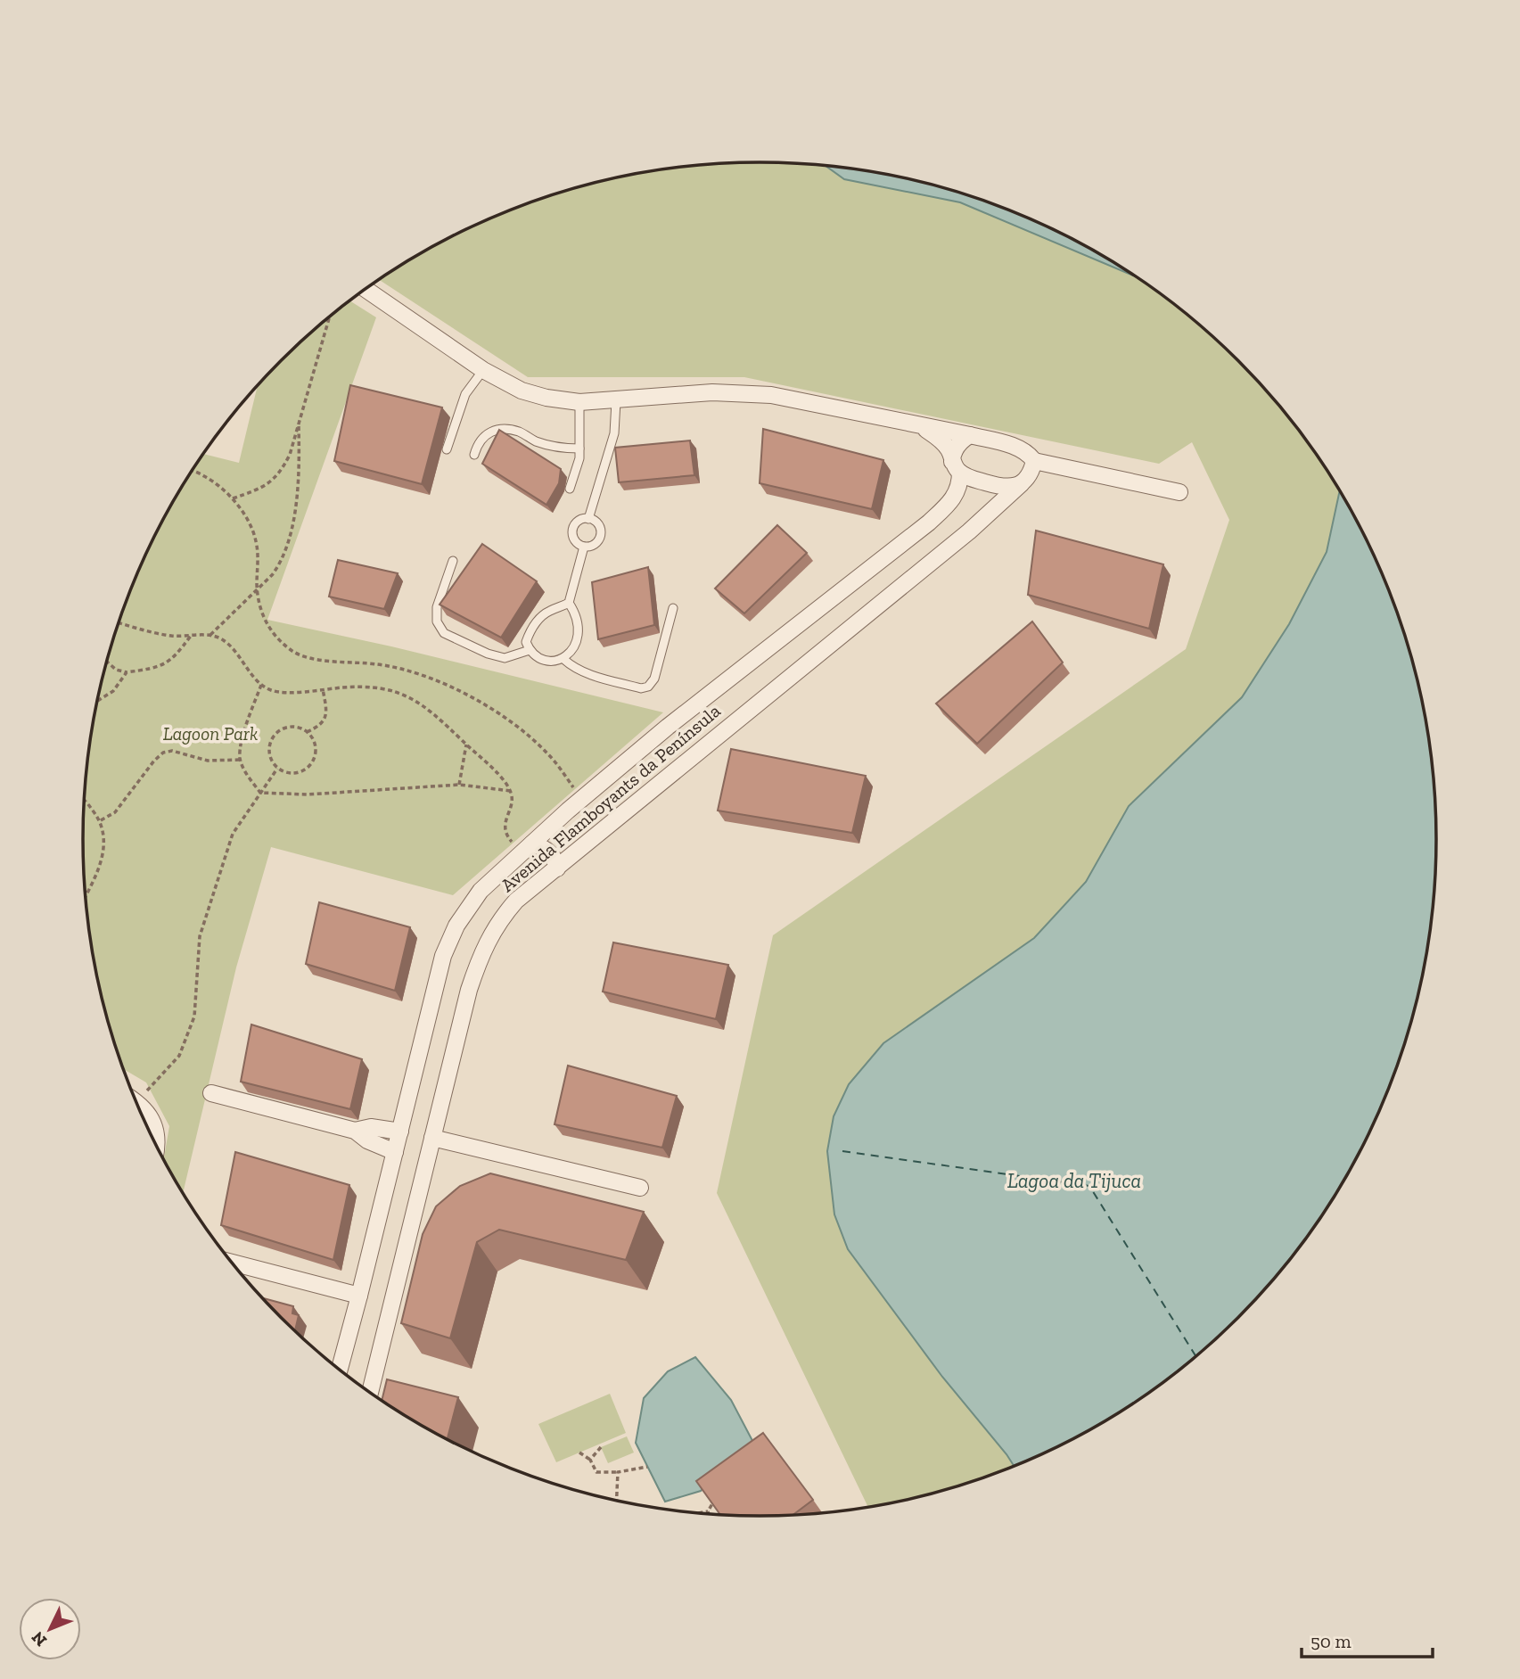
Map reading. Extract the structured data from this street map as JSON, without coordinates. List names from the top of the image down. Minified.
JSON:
{"streets":{"street":["Avenida Flamboyants da Península"]},"water":["Lagoa da Tijuca"],"parks":["Lagoon Park"],"scale_bar":"50 m","north":"bottom left"}
